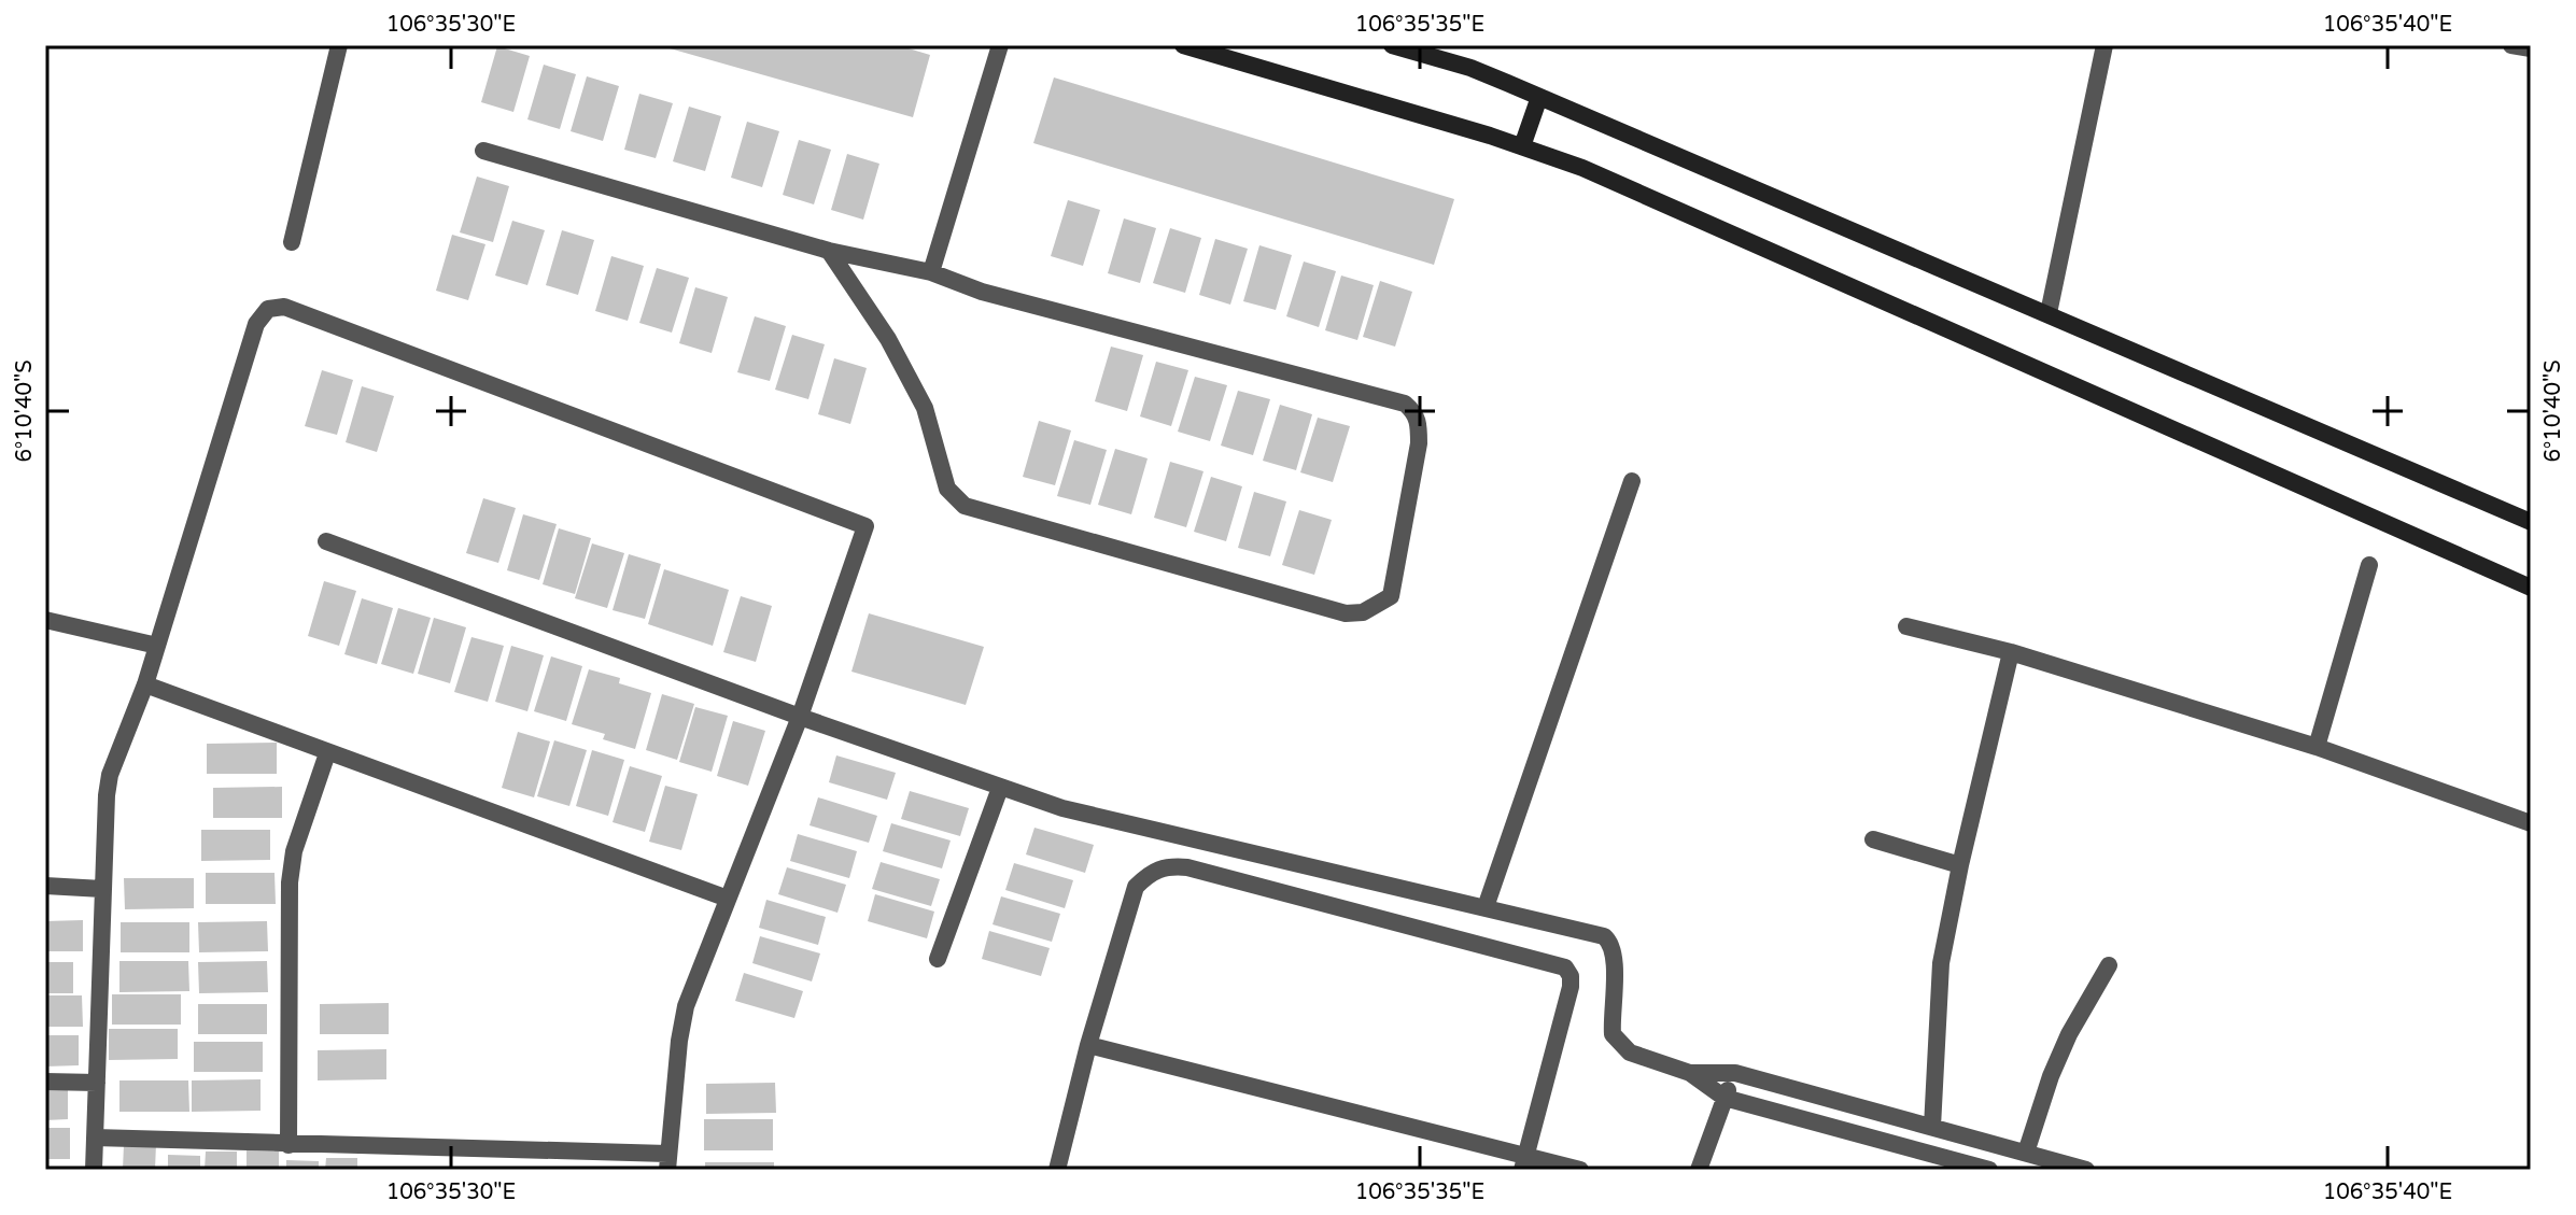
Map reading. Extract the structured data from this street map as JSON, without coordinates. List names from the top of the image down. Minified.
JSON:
{"coordinates":["106°35'30\"E","106°35'35\"E","106°35'40\"E","6°10'40\"S"]}
